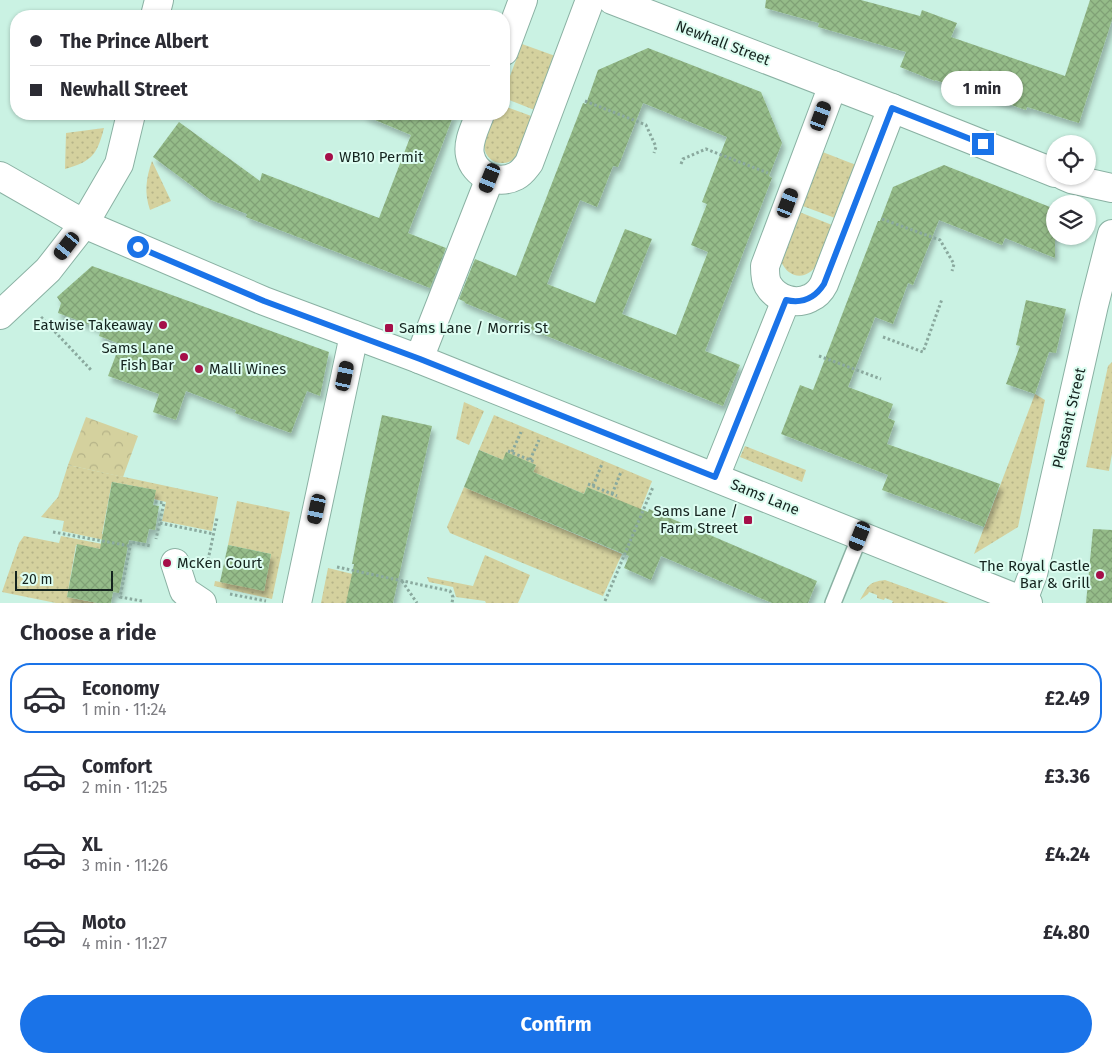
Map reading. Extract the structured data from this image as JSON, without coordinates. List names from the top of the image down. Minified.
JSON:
{"streets":{"street":["Newhall Street","Pleasant Street","Sams Lane"]},"crossings":[["Pleasant Street","Sams Lane"]],"places":{"other":["WB10 Permit","Eatwise Takeaway","Sams Lane Fish Bar","Malli Wines","McKen Court","The Royal Castle Bar & Grill"],"transit":["Sams Lane / Morris St","Sams Lane / Farm Street"]},"scale_bar":"20 m","page":{"banner":["The Prince Albert","Newhall Street"],"bubble":"1 min","scale":"20 m","heading":"Choose a ride","list":[{"name":"Economy","note":"1 min · 11:24","value":"£2.49"},{"name":"Comfort","note":"2 min · 11:25","value":"£3.36"},{"name":"XL","note":"3 min · 11:26","value":"£4.24"},{"name":"Moto","note":"4 min · 11:27","value":"£4.80"}],"buttons":"Confirm"}}
